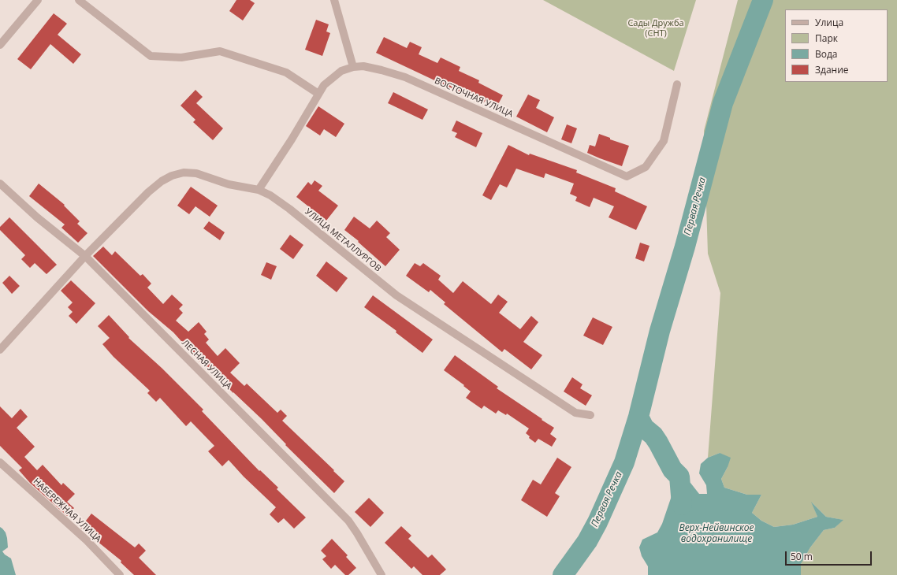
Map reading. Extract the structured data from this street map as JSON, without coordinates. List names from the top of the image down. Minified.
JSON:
{"streets":{"street":["ВОСТОЧНАЯ УЛИЦА","УЛИЦА МЕТАЛЛУРГОВ","ЛЕСНАЯ УЛИЦА","НАБЕРЕЖНАЯ УЛИЦА"]},"crossings":[["ВОСТОЧНАЯ УЛИЦА","УЛИЦА МЕТАЛЛУРГОВ"],["УЛИЦА МЕТАЛЛУРГОВ","ЛЕСНАЯ УЛИЦА"]],"water":["Первая Речка","Верх-Нейвинское водохранилище"],"parks":["Сады Дружба (СНТ)"],"legend":["Улица","Парк","Вода","Здание"],"scale_bar":"50 m"}
